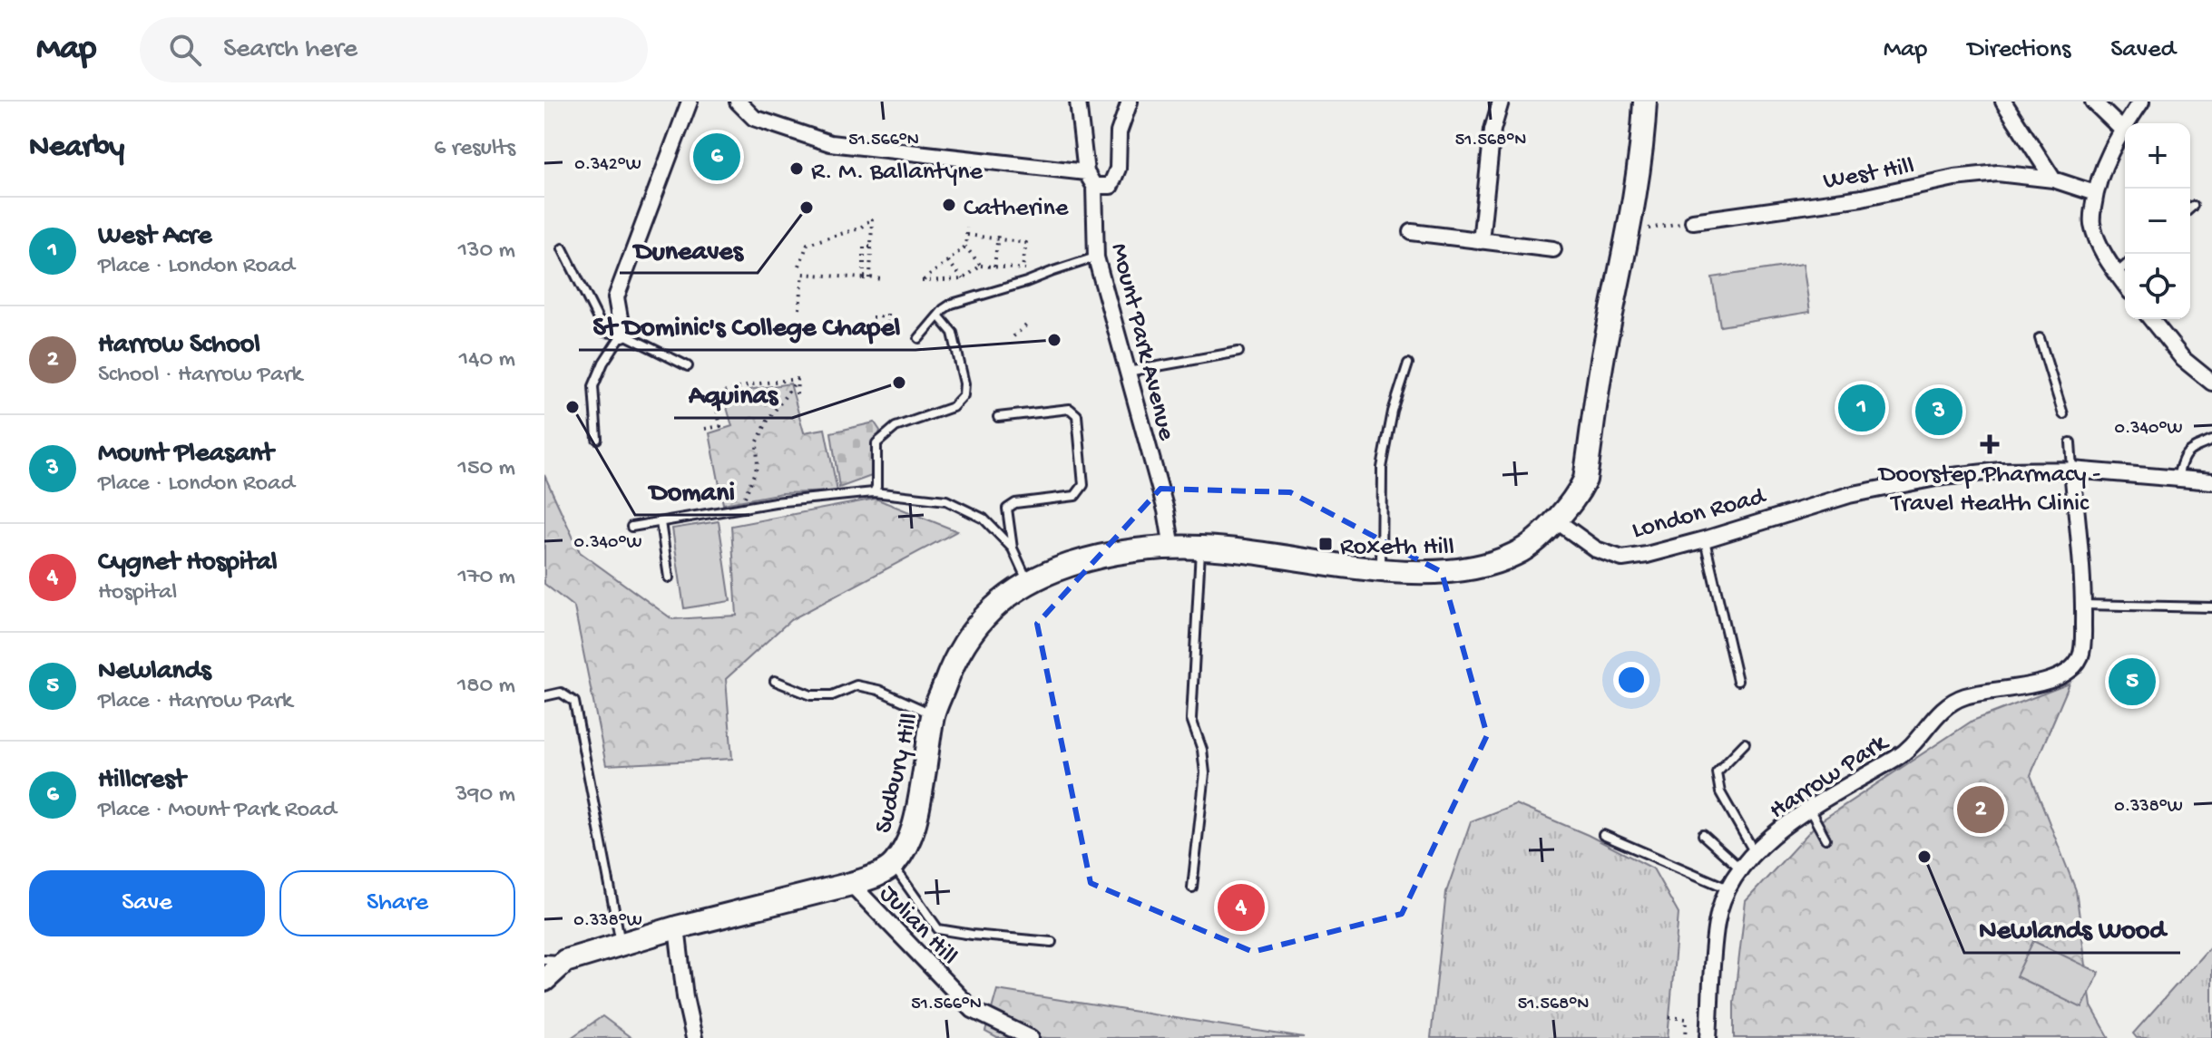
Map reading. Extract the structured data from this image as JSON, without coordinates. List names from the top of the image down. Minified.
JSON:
{"streets":{"main road":["Sudbury Hill"],"street":["West Hill","Mount Park Avenue","London Road","Harrow Park","Julian Hill"]},"crossings":[["Mount Park Avenue","Sudbury Hill"],["London Road","Harrow Park"],["Sudbury Hill","Julian Hill"]],"places":{"other":["R. M. Ballantyne","Catherine","Duneaves","St Dominic's College Chapel","Aquinas","Domani","Newlands Wood"],"health":["Doorstep Pharmacy - Travel Health Clinic"],"transit":["Roxeth Hill"]},"page":{"header":"Map","search":"Search here","nav":["Map","Directions","Saved"],"heading":["Nearby","6 results"],"map_buttons":["+","−"],"pins":["6","1","3","5","2","4"],"list":[{"mark":"1","name":"West Acre","note":"Place · London Road","value":"130 m"},{"mark":"2","name":"Harrow School","note":"School · Harrow Park","value":"140 m"},{"mark":"3","name":"Mount Pleasant","note":"Place · London Road","value":"150 m"},{"mark":"4","name":"Cygnet Hospital","note":"Hospital","value":"170 m"},{"mark":"5","name":"Newlands","note":"Place · Harrow Park","value":"180 m"},{"mark":"6","name":"Hillcrest","note":"Place · Mount Park Road","value":"390 m"}],"buttons":["Save","Share"]},"coordinates":["51.566°N","51.568°N","0.342°W","0.340°W","0.338°W"]}
